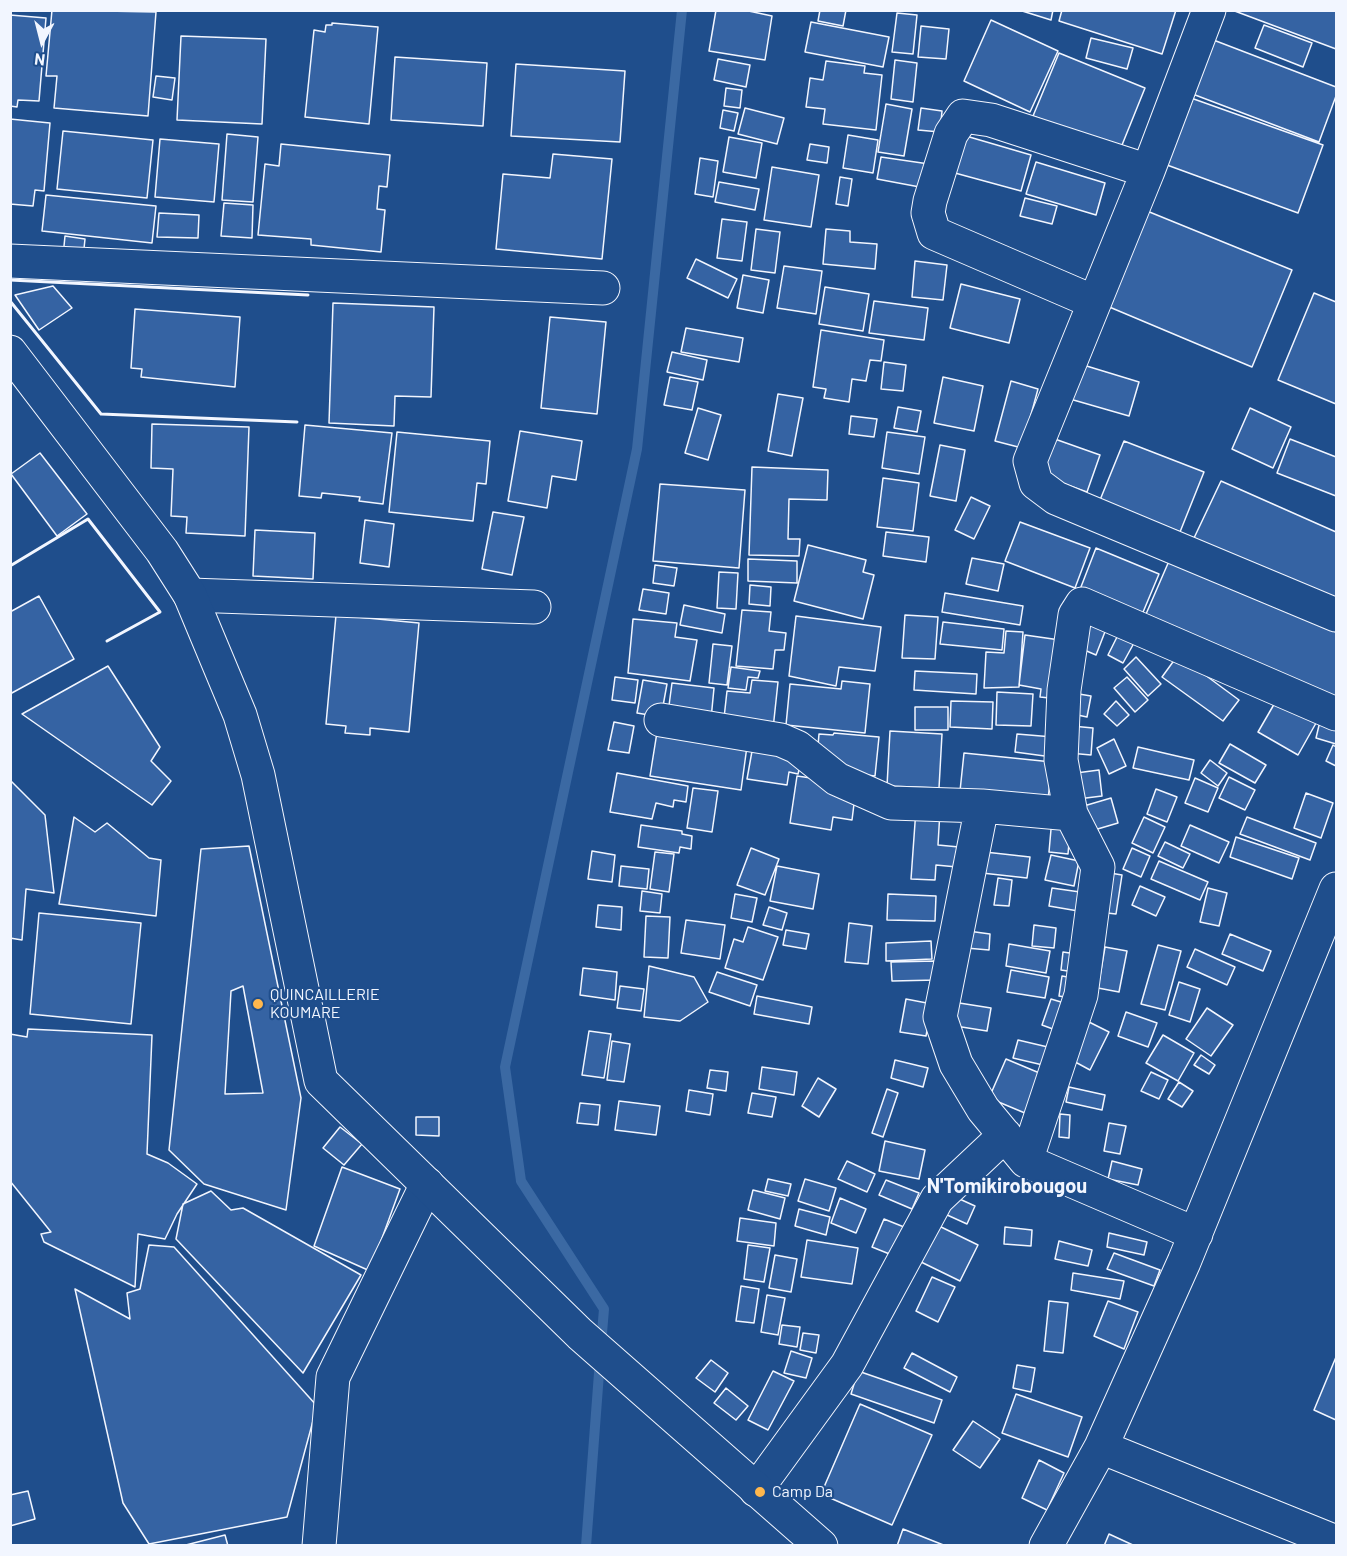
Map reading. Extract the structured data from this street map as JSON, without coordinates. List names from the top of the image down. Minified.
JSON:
{"districts":["N'Tomikirobougou"],"places":["QUINCAILLERIE KOUMARE","Camp Da"],"north":"bottom"}
